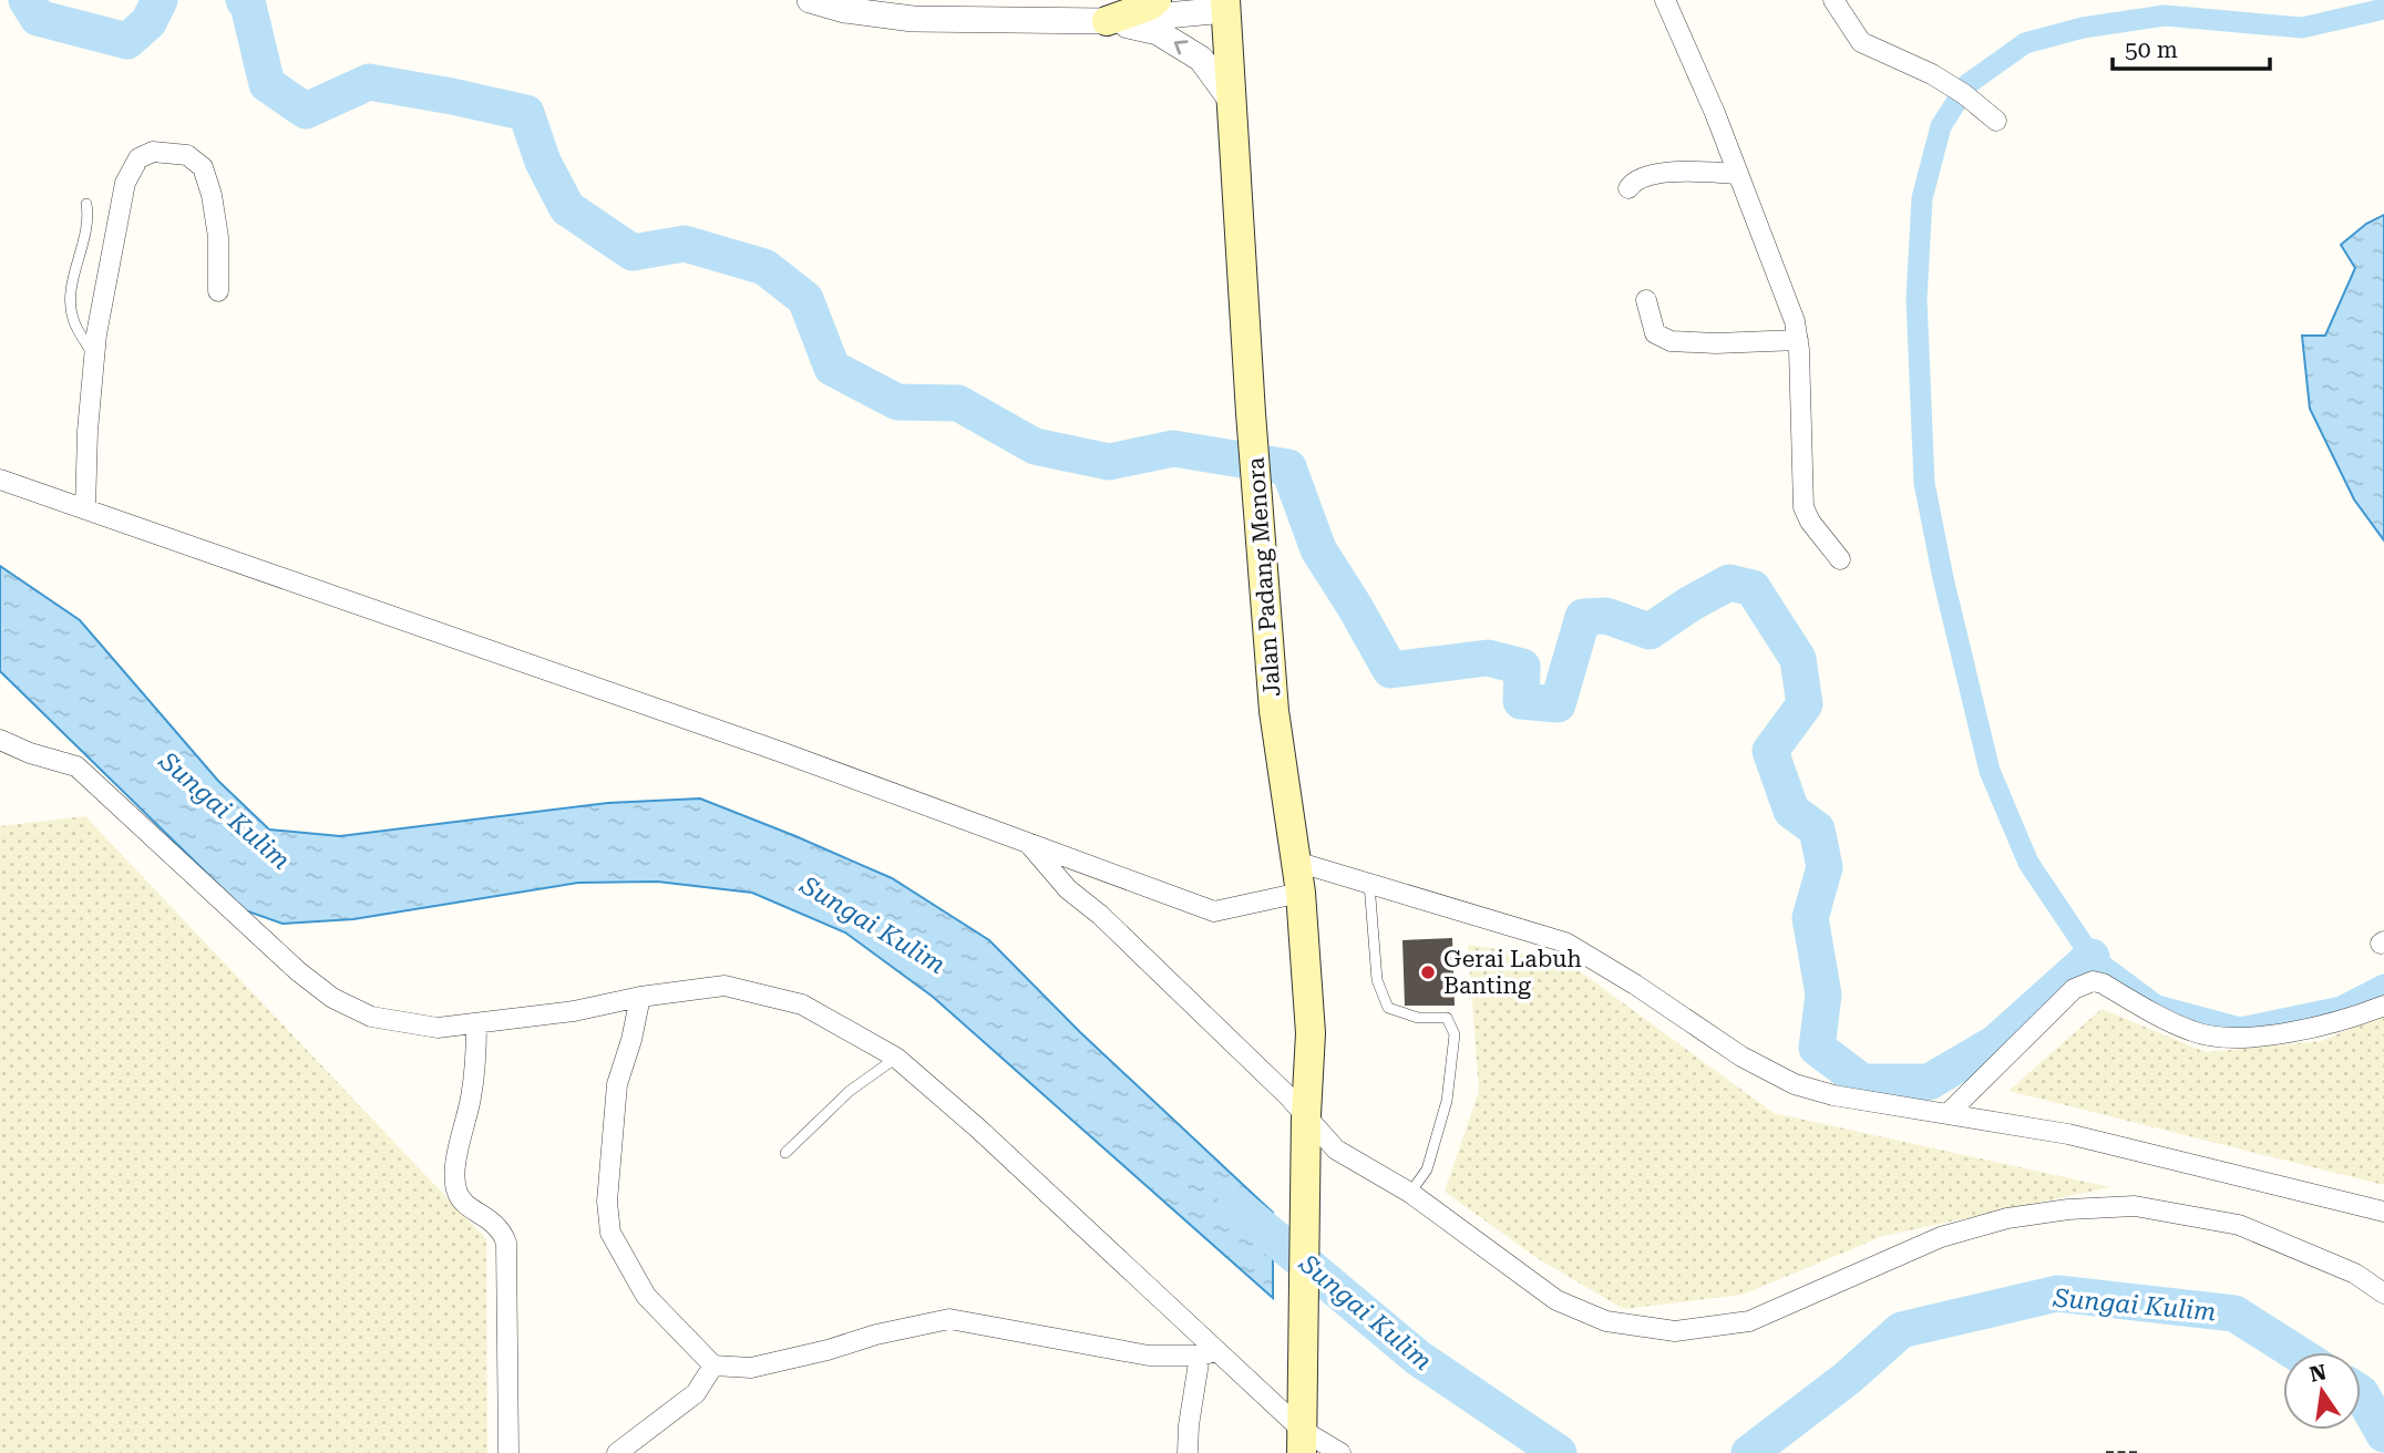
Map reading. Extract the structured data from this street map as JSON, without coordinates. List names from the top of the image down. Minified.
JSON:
{"streets":{"main road":["Jalan Padang Menora"]},"water":["Sungai Kulim"],"places":["Gerai Labuh Banting"],"scale_bar":"50 m","north":"top"}
